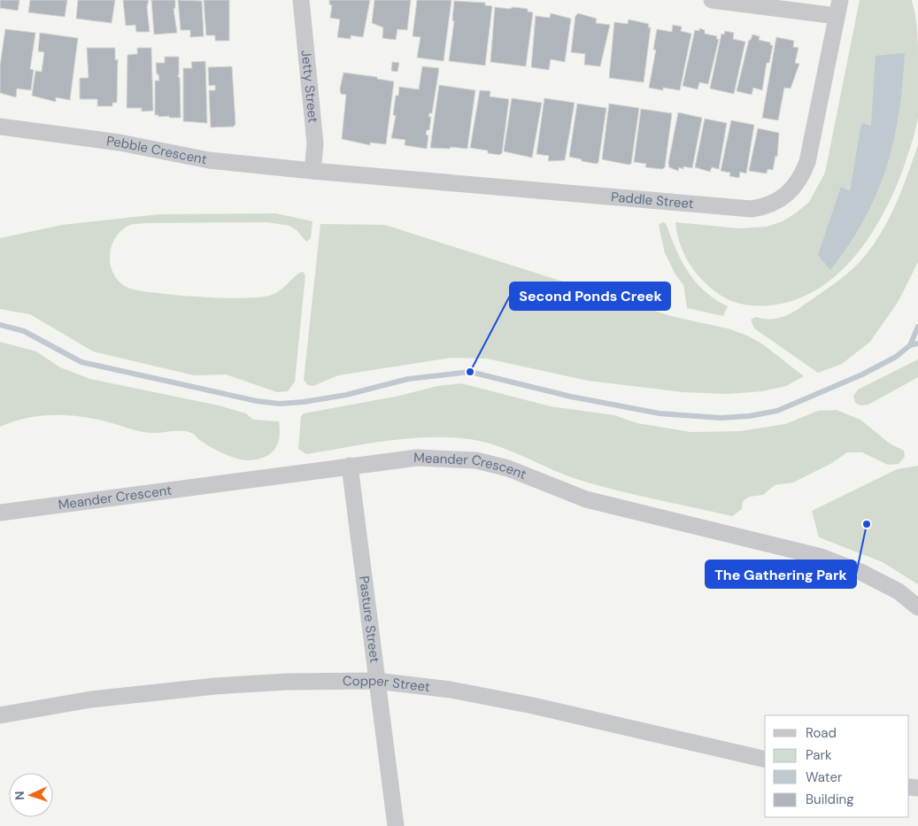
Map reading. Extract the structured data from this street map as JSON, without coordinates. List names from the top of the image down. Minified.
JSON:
{"streets":{"street":["Jetty Street","Pebble Crescent","Paddle Street","Meander Crescent","Pasture Street","Copper Street"]},"crossings":[["Jetty Street","Pebble Crescent"],["Jetty Street","Paddle Street"],["Pebble Crescent","Paddle Street"],["Meander Crescent","Pasture Street"],["Pasture Street","Copper Street"]],"places":["Second Ponds Creek","The Gathering Park"],"legend":["Road","Park","Water","Building"],"north":"left"}
